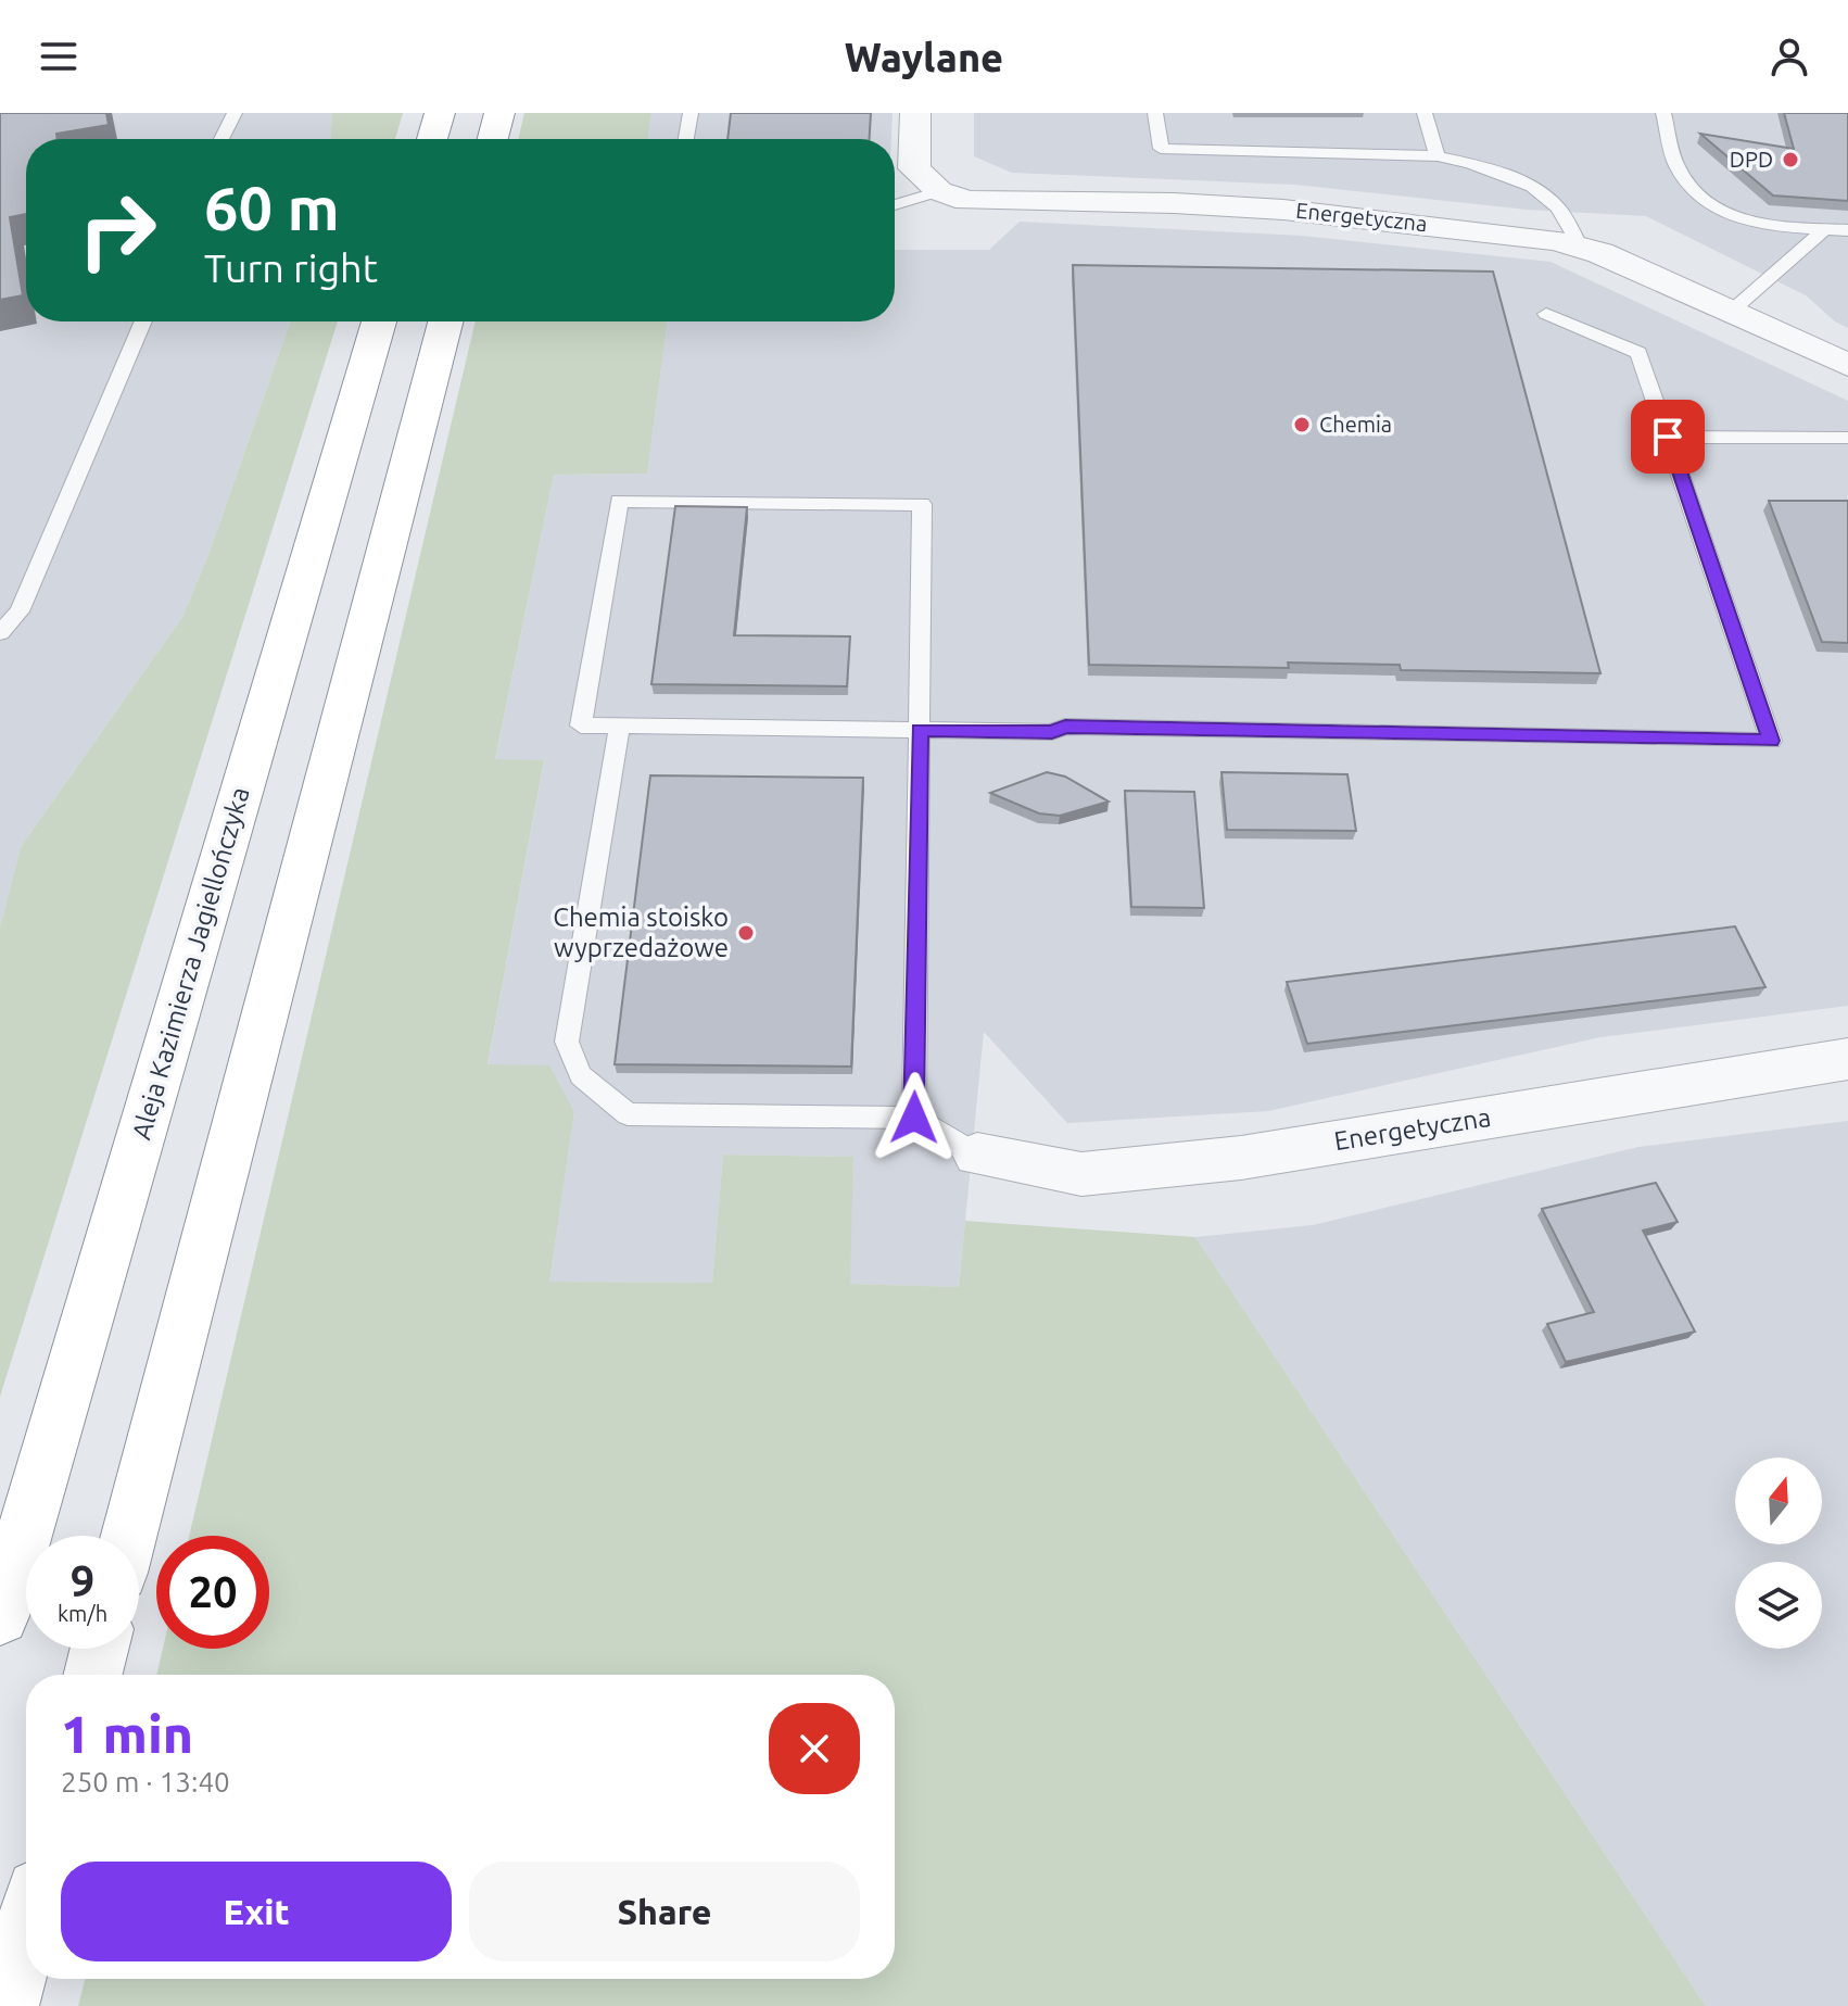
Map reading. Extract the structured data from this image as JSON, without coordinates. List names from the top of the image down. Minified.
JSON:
{"streets":{"highway":["Aleja Kazimierza Jagiellończyka"],"street":["Energetyczna"]},"places":["DPD","Chemia","Chemia stoisko wyprzedażowe"],"north":"top","page":{"header":"Waylane","turn":["60 m","Turn right"],"speed":"9 km/h","limit":"20","heading":["1 min","250 m · 13:40"],"buttons":["Exit","Share"]}}
